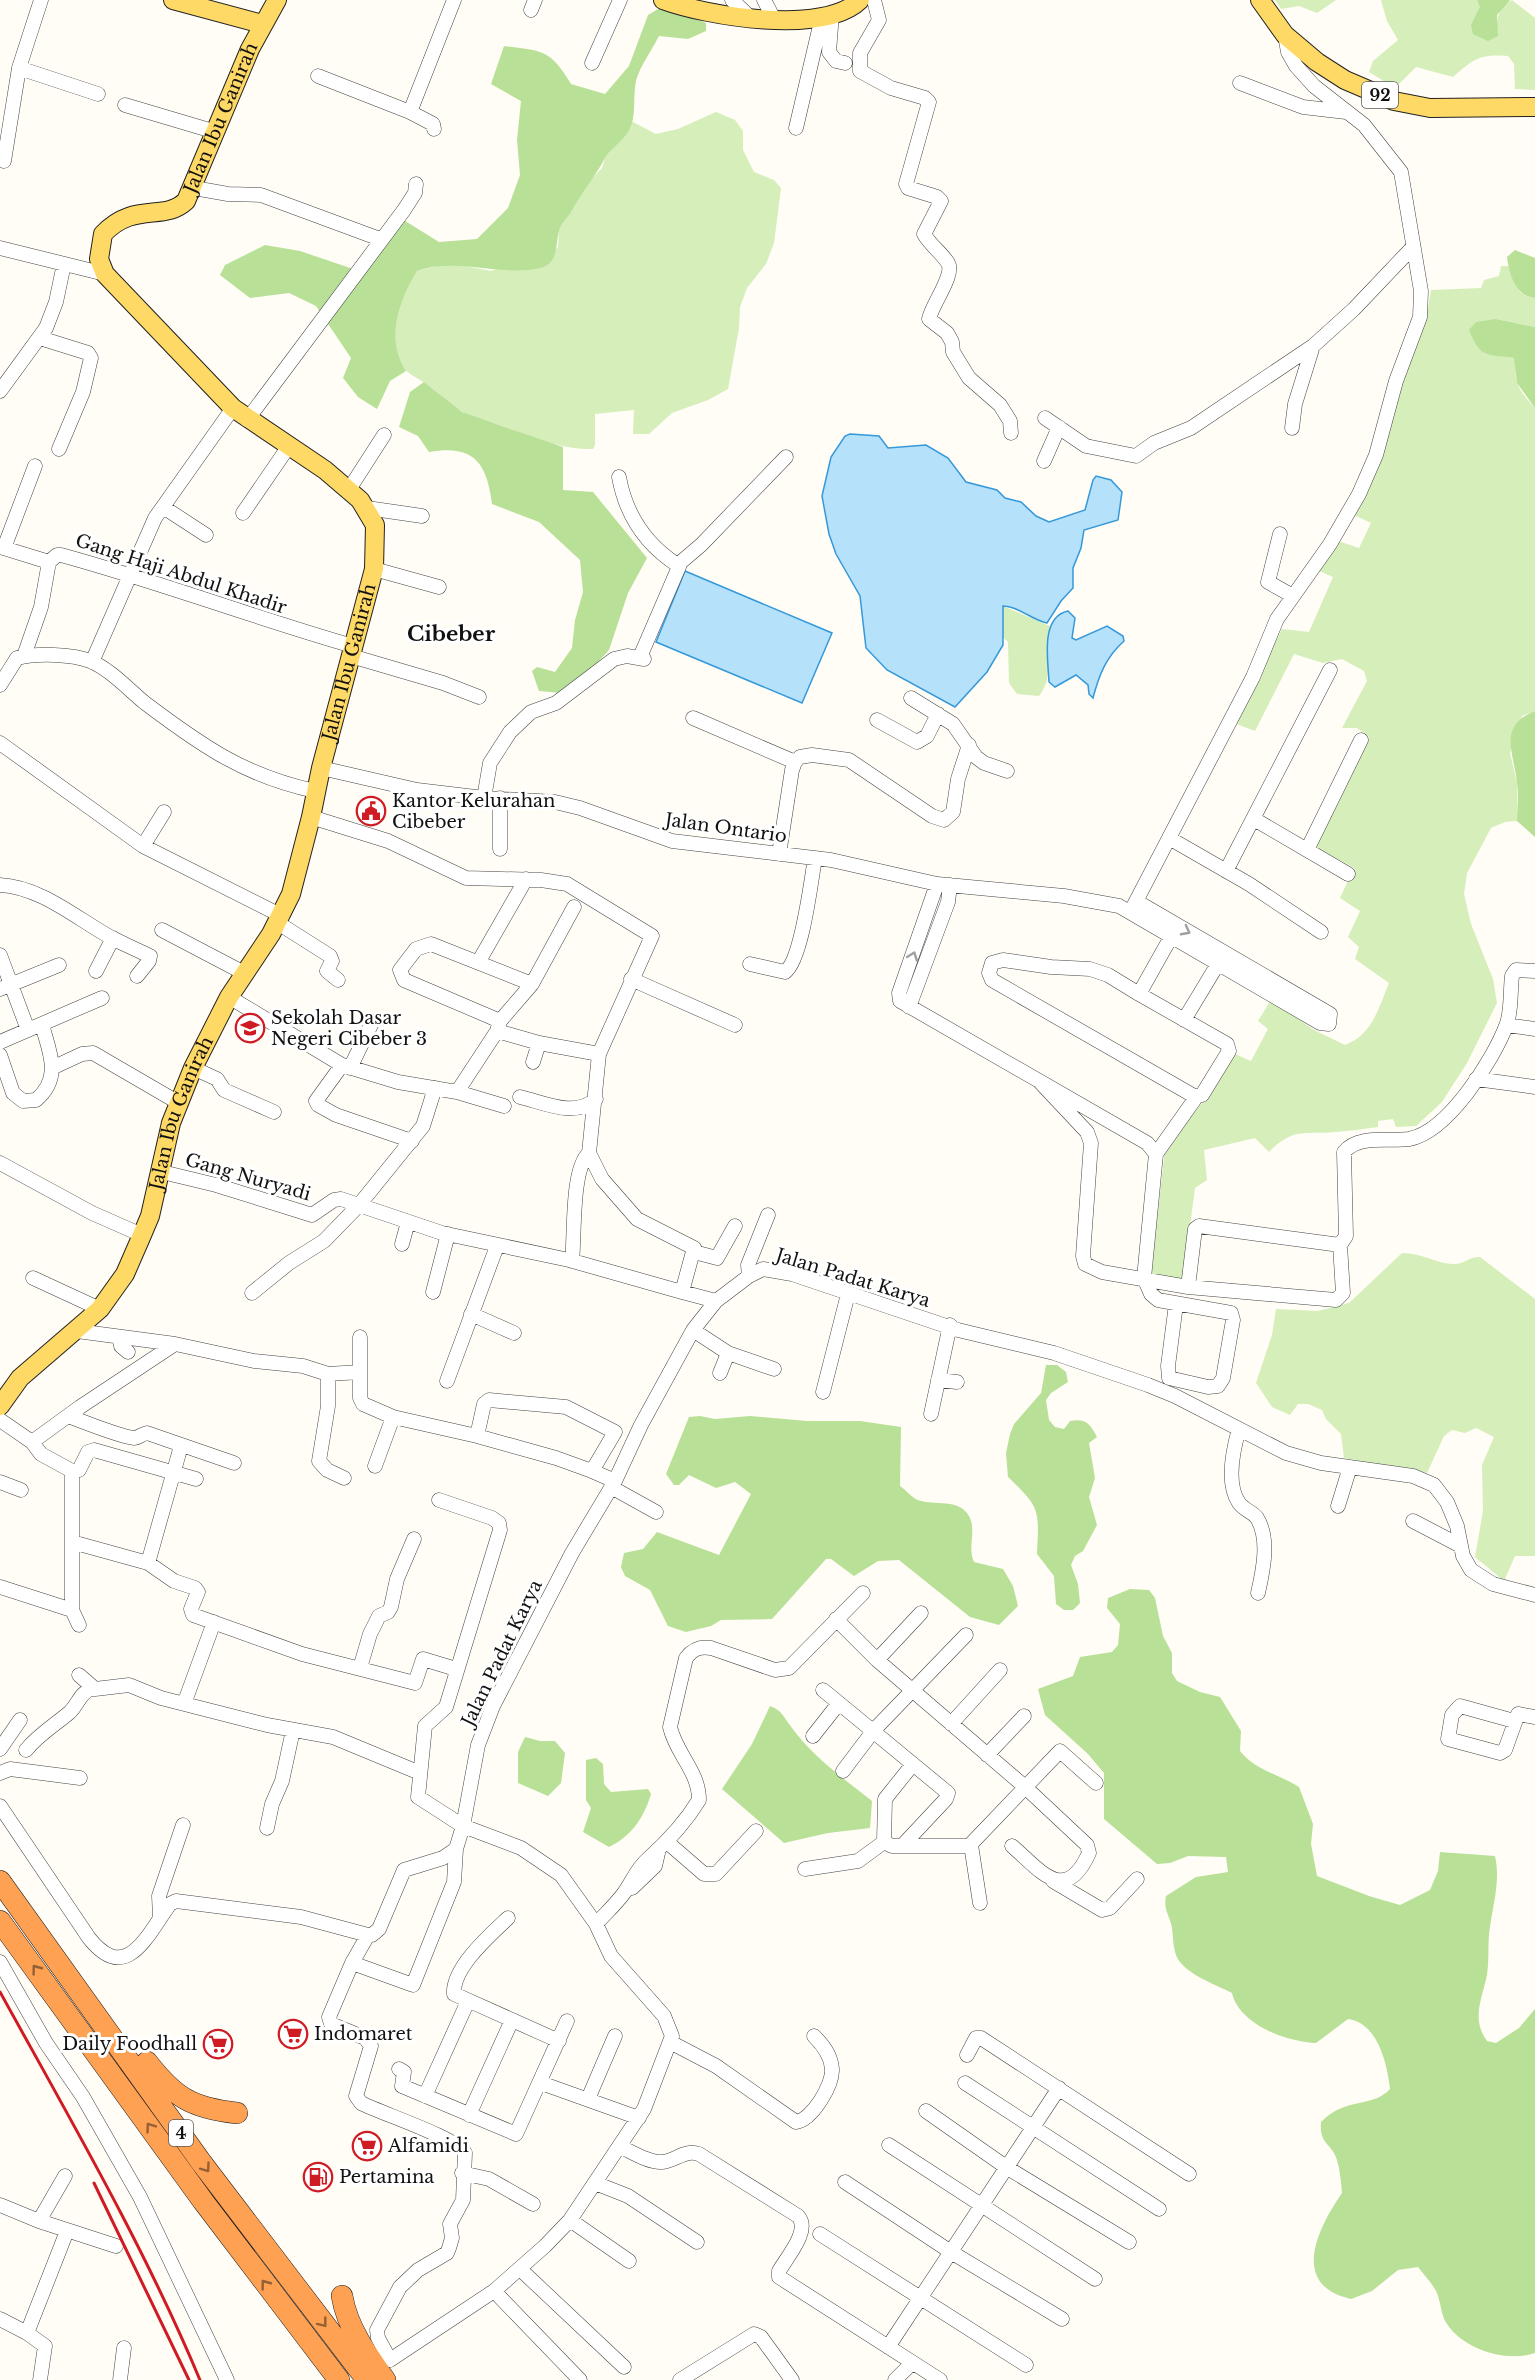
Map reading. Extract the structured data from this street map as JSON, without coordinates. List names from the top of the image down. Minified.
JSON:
{"streets":{"highway":["4"],"main road":["92","Jalan Ibu Ganirah"],"street":["Gang Haji Abdul Khadir","Jalan Ontario","Gang Nuryadi","Jalan Padat Karya"]},"crossings":[["Jalan Ibu Ganirah","Gang Haji Abdul Khadir"],["Jalan Ibu Ganirah","Jalan Ontario"],["Jalan Ibu Ganirah","Gang Nuryadi"],["Gang Nuryadi","Jalan Padat Karya"]],"districts":["Cibeber"],"places":{"public building":["Kantor Kelurahan Cibeber"],"school or university":["Sekolah Dasar Negeri Cibeber 3"],"supermarket":["Indomaret","Daily Foodhall","Alfamidi"],"fuel station":["Pertamina"]}}
